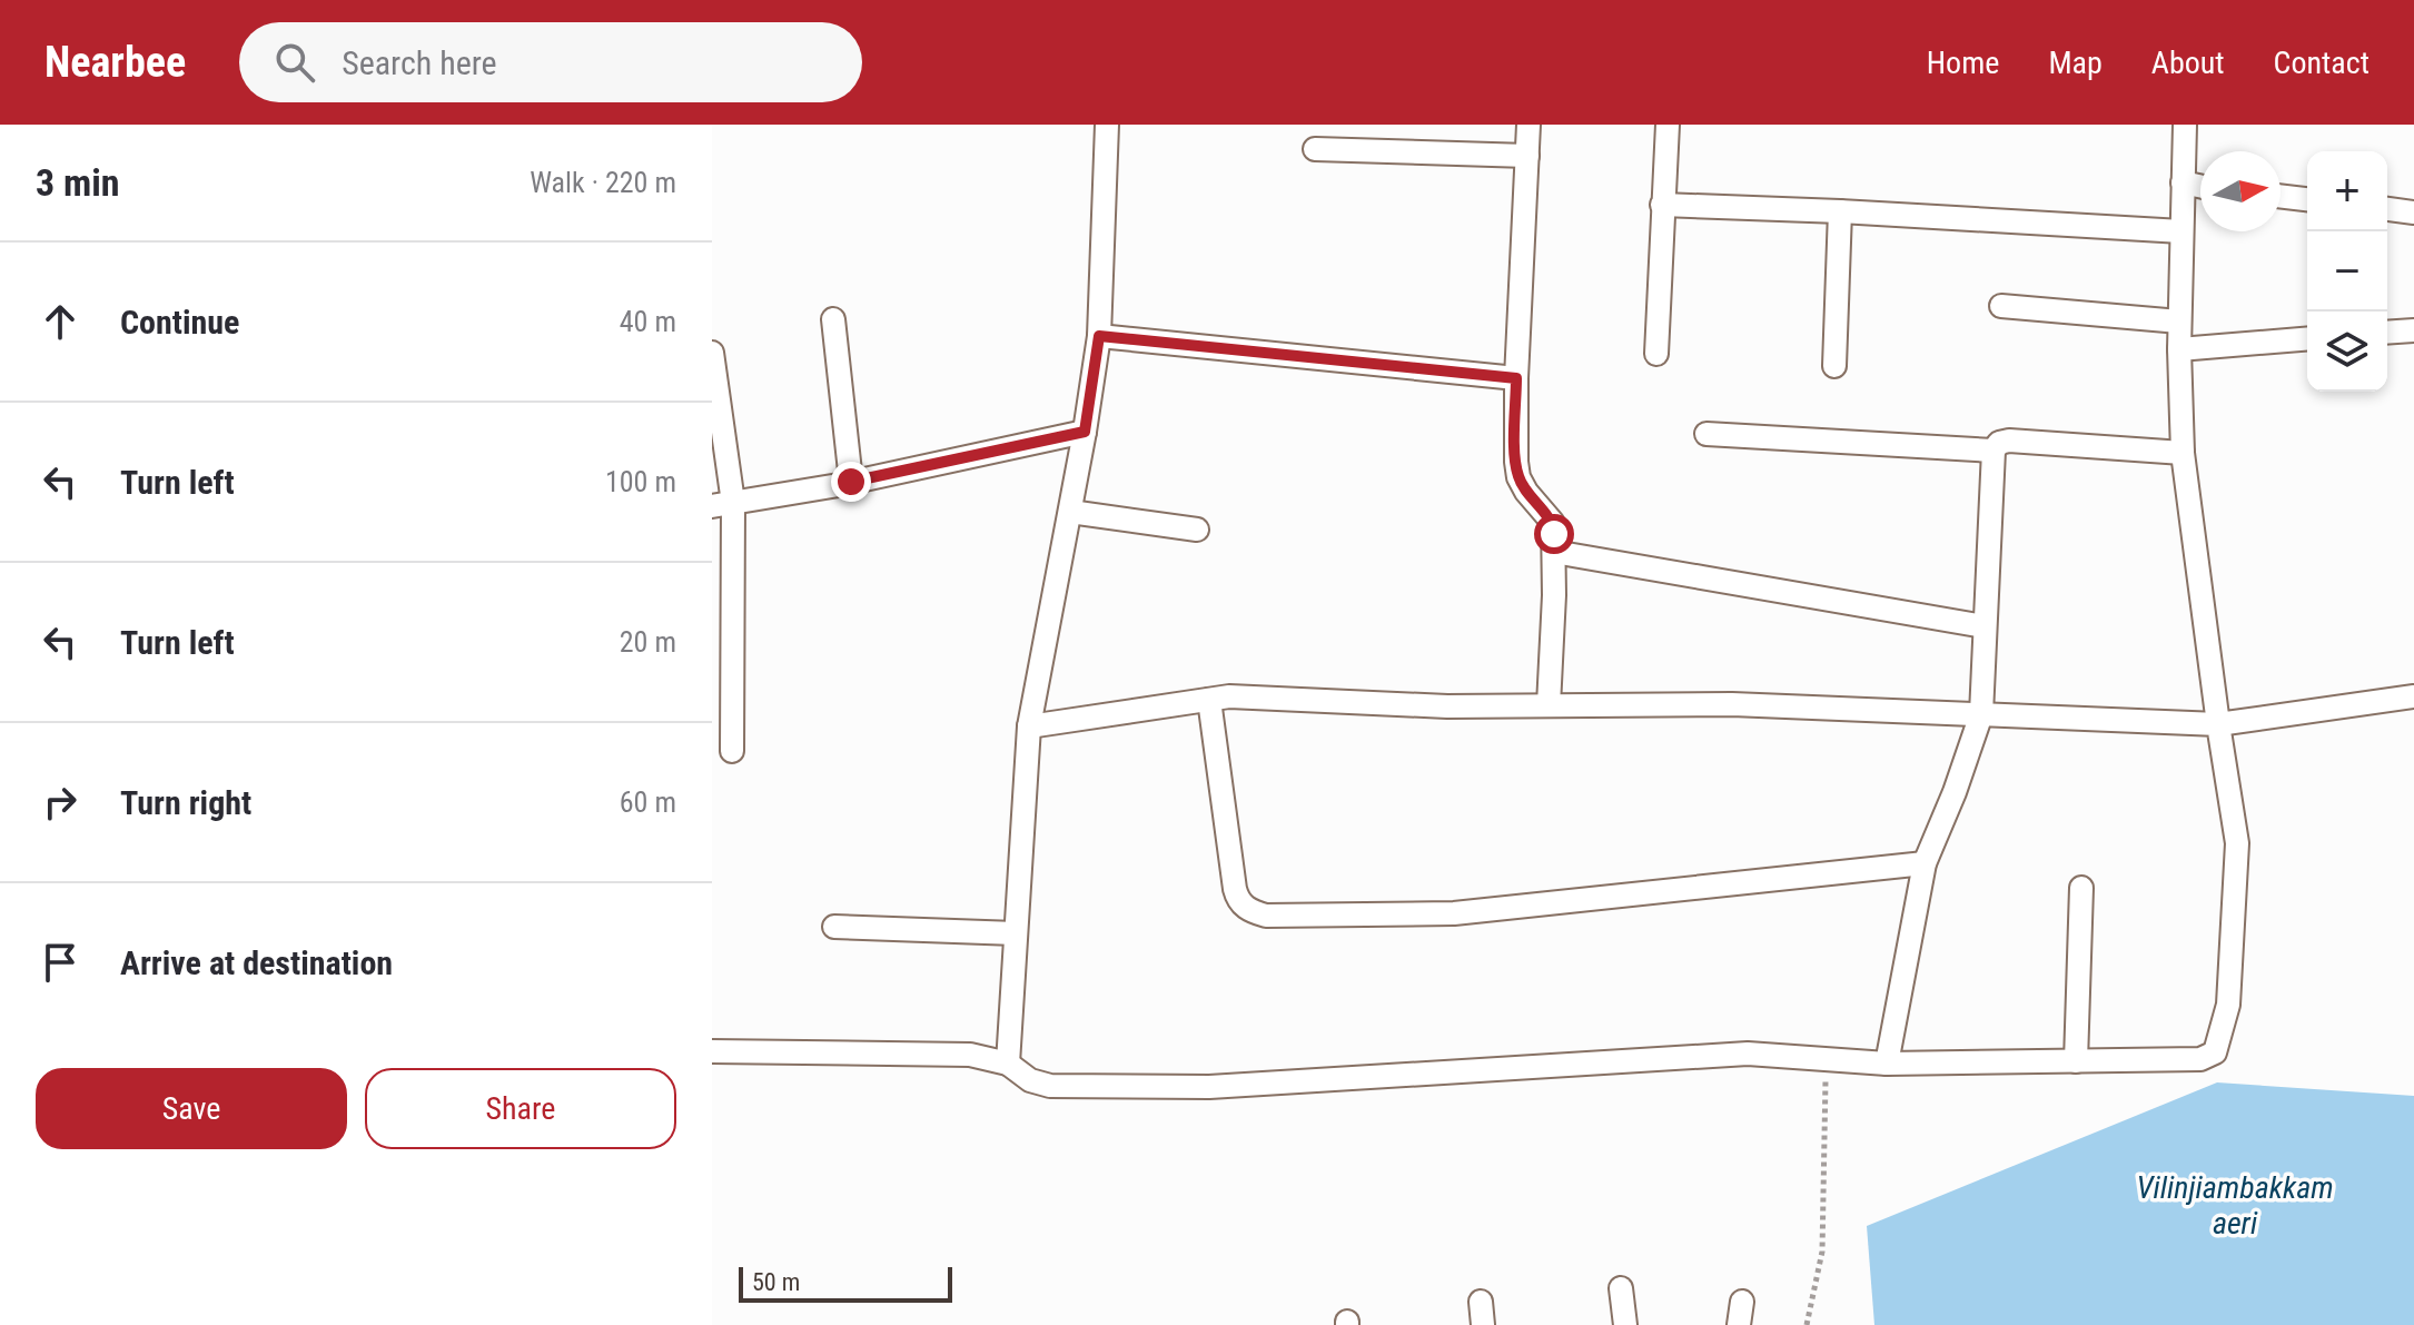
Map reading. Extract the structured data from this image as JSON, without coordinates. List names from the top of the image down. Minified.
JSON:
{"water":["Vilinjiambakkam aeri"],"scale_bar":"50 m","north":"right","page":{"header":"Nearbee","search":"Search here","nav":["Home","Map","About","Contact"],"heading":["3 min","Walk · 220 m"],"map_buttons":["+","−"],"list":[["Continue","40 m"],["Turn left","100 m"],["Turn left","20 m"],["Turn right","60 m"],"Arrive at destination"],"buttons":["Save","Share"],"scale":"50 m"}}
